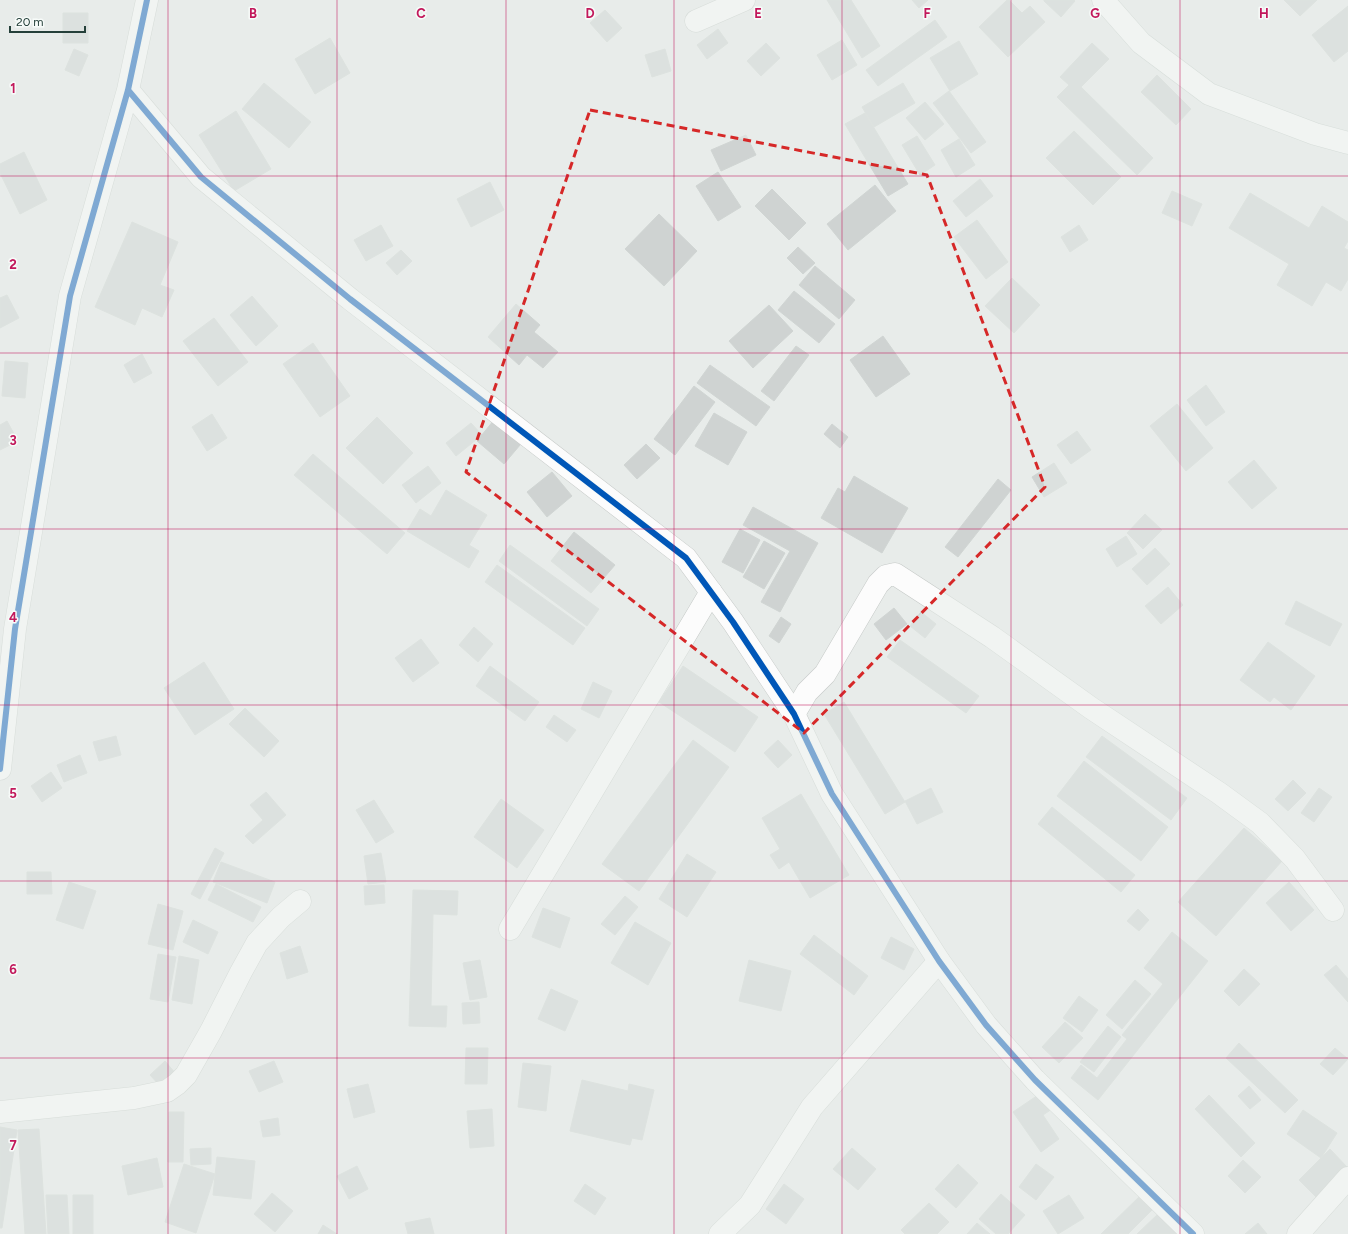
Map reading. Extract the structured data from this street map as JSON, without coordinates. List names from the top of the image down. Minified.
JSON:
{"scale_bar":"20 m","grid":{"columns":["B","C","D","E","F","G","H"],"rows":["1","2","3","4","5","6","7"]}}
